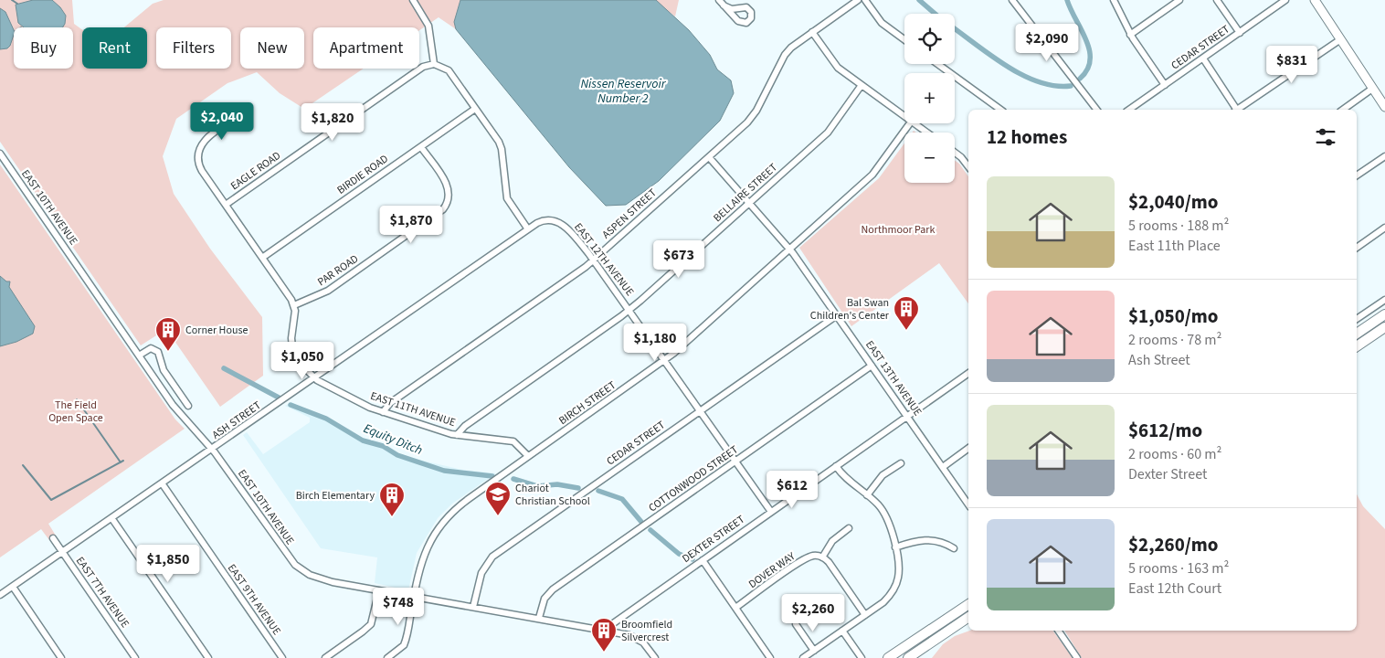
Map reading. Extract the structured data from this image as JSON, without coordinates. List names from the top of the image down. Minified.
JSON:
{"streets":{"street":["CEDAR STREET","EAGLE ROAD","BIRDIE ROAD","BELLAIRE STREET","EAST 10TH AVENUE","ASPEN STREET","EAST 12TH AVENUE","PAR ROAD","EAST 13TH AVENUE","BIRCH STREET","EAST 11TH AVENUE","ASH STREET","COTTONWOOD STREET","DEXTER STREET","DOVER WAY","EAST 7TH AVENUE","EAST 9TH AVENUE"]},"crossings":[["CEDAR STREET","EAST 10TH AVENUE"],["CEDAR STREET","EAST 12TH AVENUE"],["CEDAR STREET","EAST 13TH AVENUE"],["BIRDIE ROAD","PAR ROAD"],["BELLAIRE STREET","EAST 12TH AVENUE"],["BELLAIRE STREET","EAST 13TH AVENUE"],["BELLAIRE STREET","EAST 11TH AVENUE"],["EAST 10TH AVENUE","BIRCH STREET"],["EAST 10TH AVENUE","ASH STREET"],["EAST 10TH AVENUE","COTTONWOOD STREET"],["EAST 10TH AVENUE","DEXTER STREET"],["ASPEN STREET","EAST 12TH AVENUE"],["ASPEN STREET","EAST 13TH AVENUE"],["ASPEN STREET","EAST 11TH AVENUE"],["EAST 12TH AVENUE","BIRCH STREET"],["EAST 12TH AVENUE","ASH STREET"],["EAST 12TH AVENUE","COTTONWOOD STREET"],["EAST 12TH AVENUE","DEXTER STREET"],["PAR ROAD","EAST 11TH AVENUE"],["EAST 13TH AVENUE","BIRCH STREET"],["EAST 13TH AVENUE","COTTONWOOD STREET"],["EAST 13TH AVENUE","DEXTER STREET"],["BIRCH STREET","EAST 11TH AVENUE"],["EAST 11TH AVENUE","ASH STREET"],["ASH STREET","EAST 7TH AVENUE"],["ASH STREET","EAST 9TH AVENUE"]],"water":["Nissen Reservoir Number 2","Equity Ditch"],"parks":["Northmoor Park","The Field Open Space"],"places":{"building":["Bal Swan Children's Center","Corner House","Birch Elementary","Broomfield Silvercrest"],"school or university":["Chariot Christian School"]},"page":{"map_buttons":["+","−"],"price":["$2,090","$831","$2,040","$1,820","$1,870","$673","$1,180","$1,050","$612","$1,850","$748","$2,260"],"chip":["Buy","Rent","Filters","New","Apartment"],"heading":"12 homes","list":[{"name":"$2,040/mo","note":"5 rooms · 188 m² · East 11th Place"},{"name":"$1,050/mo","note":"2 rooms · 78 m² · Ash Street"},{"name":"$612/mo","note":"2 rooms · 60 m² · Dexter Street"},{"name":"$2,260/mo","note":"5 rooms · 163 m² · East 12th Court"}]}}
